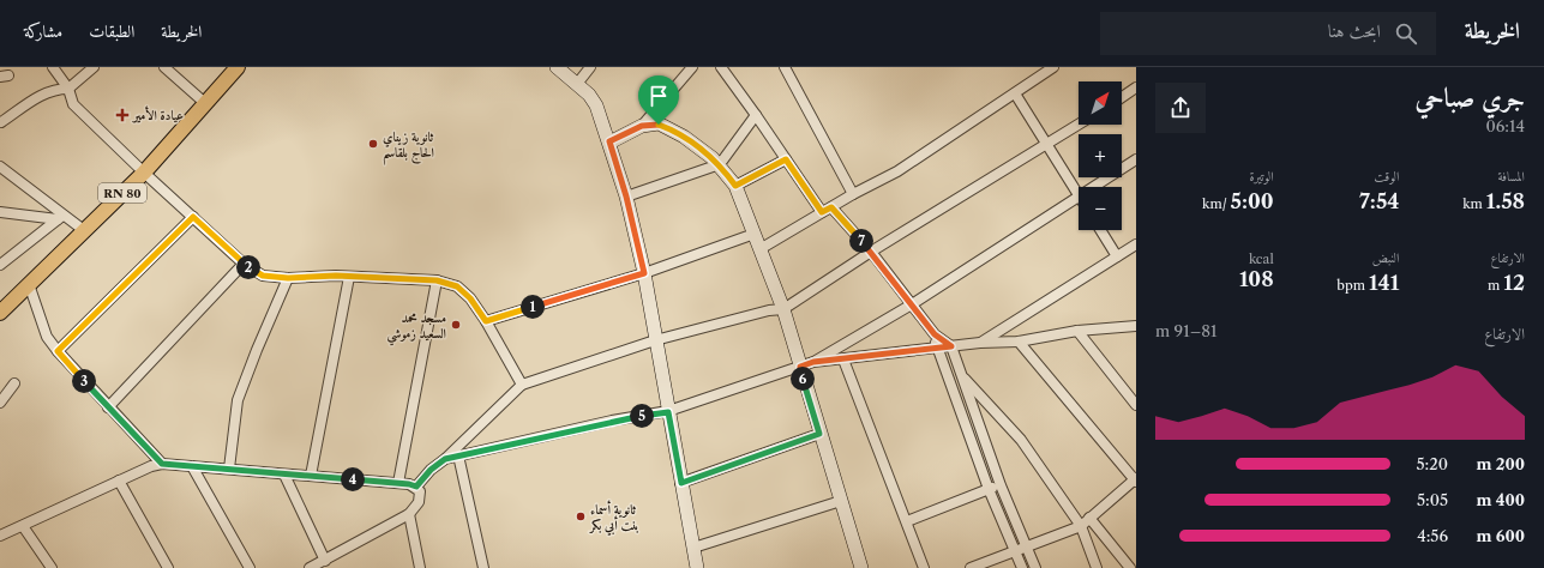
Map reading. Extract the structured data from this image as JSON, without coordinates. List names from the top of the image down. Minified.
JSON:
{"streets":{"main road":["RN 80"]},"places":{"health":["عيادة الأمير"],"other":["ثانوية زيناي الحاج بلقاسم","مسجد محمد السعيد زموشي","ثانوية أسماء بنت أبي بكر"]},"north":"top right","page":{"header":"الخريطة","search":"ابحث هنا","nav":["الخريطة","الطبقات","مشاركة"],"heading":["جري صباحي","06:14"],"map_buttons":["+","−"],"stats":[["المسافة","1.58 km"],["الوقت","7:54"],["الوتيرة","5:00 /km"],["الارتفاع","12 m"],["النبض","141 bpm"],["kcal","108"]],"pins":["7","2","1","6","3","5","4"],"chart":["الارتفاع","81–91 m"],"list":[{"name":"200 m","note":"5:20"},{"name":"400 m","note":"5:05"},{"name":"600 m","note":"4:56"}]}}
